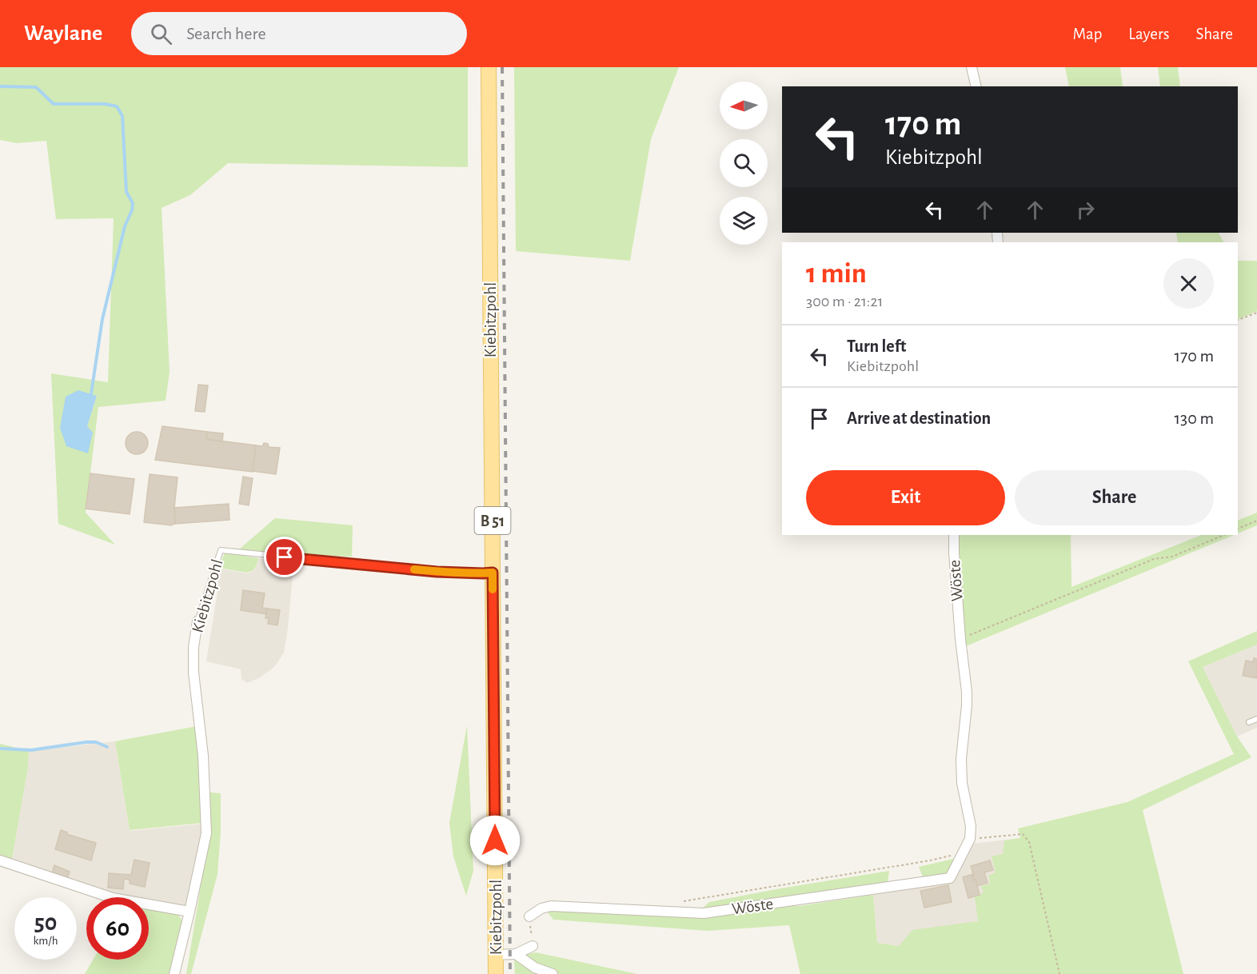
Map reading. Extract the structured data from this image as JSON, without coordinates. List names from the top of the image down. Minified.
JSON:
{"streets":{"main road":["Kiebitzpohl","B 51"],"street":["Wöste"]},"north":"left","page":{"header":"Waylane","search":"Search here","nav":["Map","Layers","Share"],"turn":["170 m","Kiebitzpohl"],"heading":["1 min","300 m · 21:21"],"list":[{"name":"Turn left","note":"Kiebitzpohl","value":"170 m"},{"name":"Arrive at destination","value":"130 m"}],"buttons":["Exit","Share"],"speed":"50 km/h","limit":"60"}}
